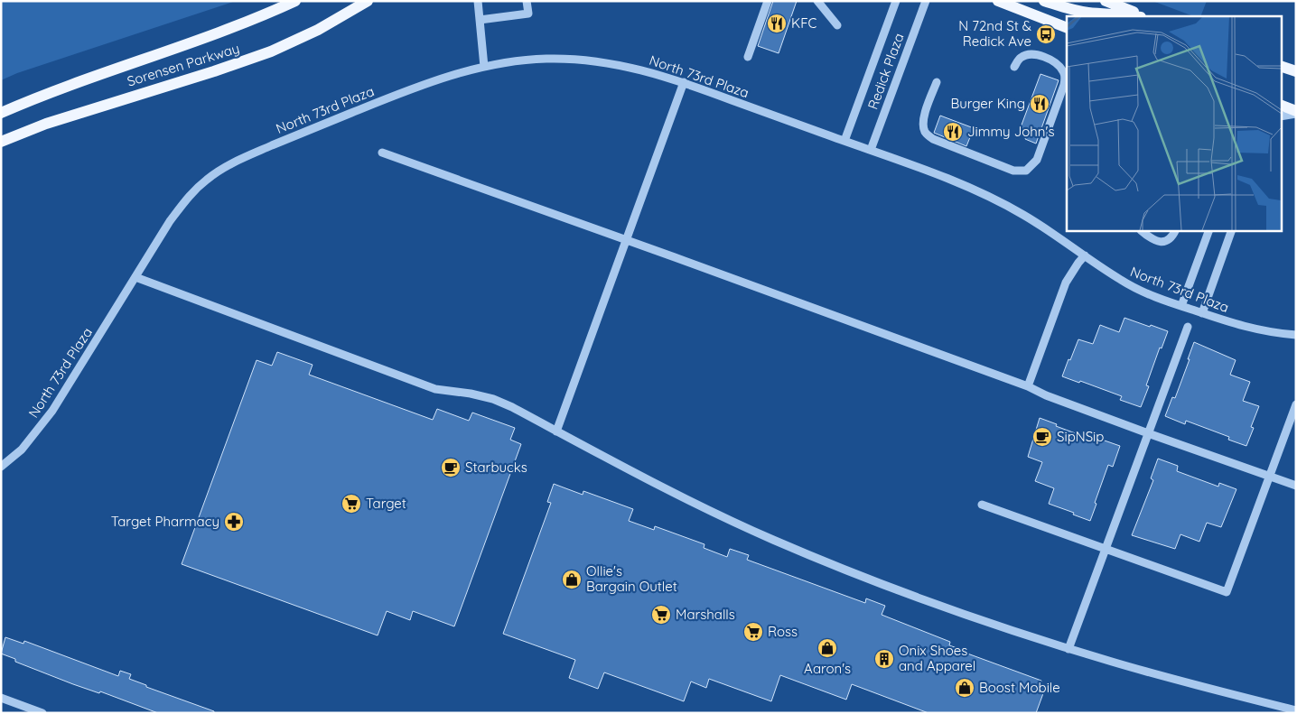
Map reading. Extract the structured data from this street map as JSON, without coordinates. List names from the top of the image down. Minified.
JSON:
{"streets":{"main road":["Sorensen Parkway"],"street":["Redick Plaza","North 73rd Plaza"]},"crossings":[["Redick Plaza","North 73rd Plaza"]],"places":{"restaurant":["KFC","Burger King","Jimmy John's"],"bus stop":["N 72nd St & Redick Ave"],"cafe":["SipNSip","Starbucks"],"supermarket":["Target","Marshalls","Ross"],"pharmacy":["Target Pharmacy"],"shop":["Ollie's Bargain Outlet","Aaron's","Boost Mobile"],"building":["Onix Shoes and Apparel"]}}
